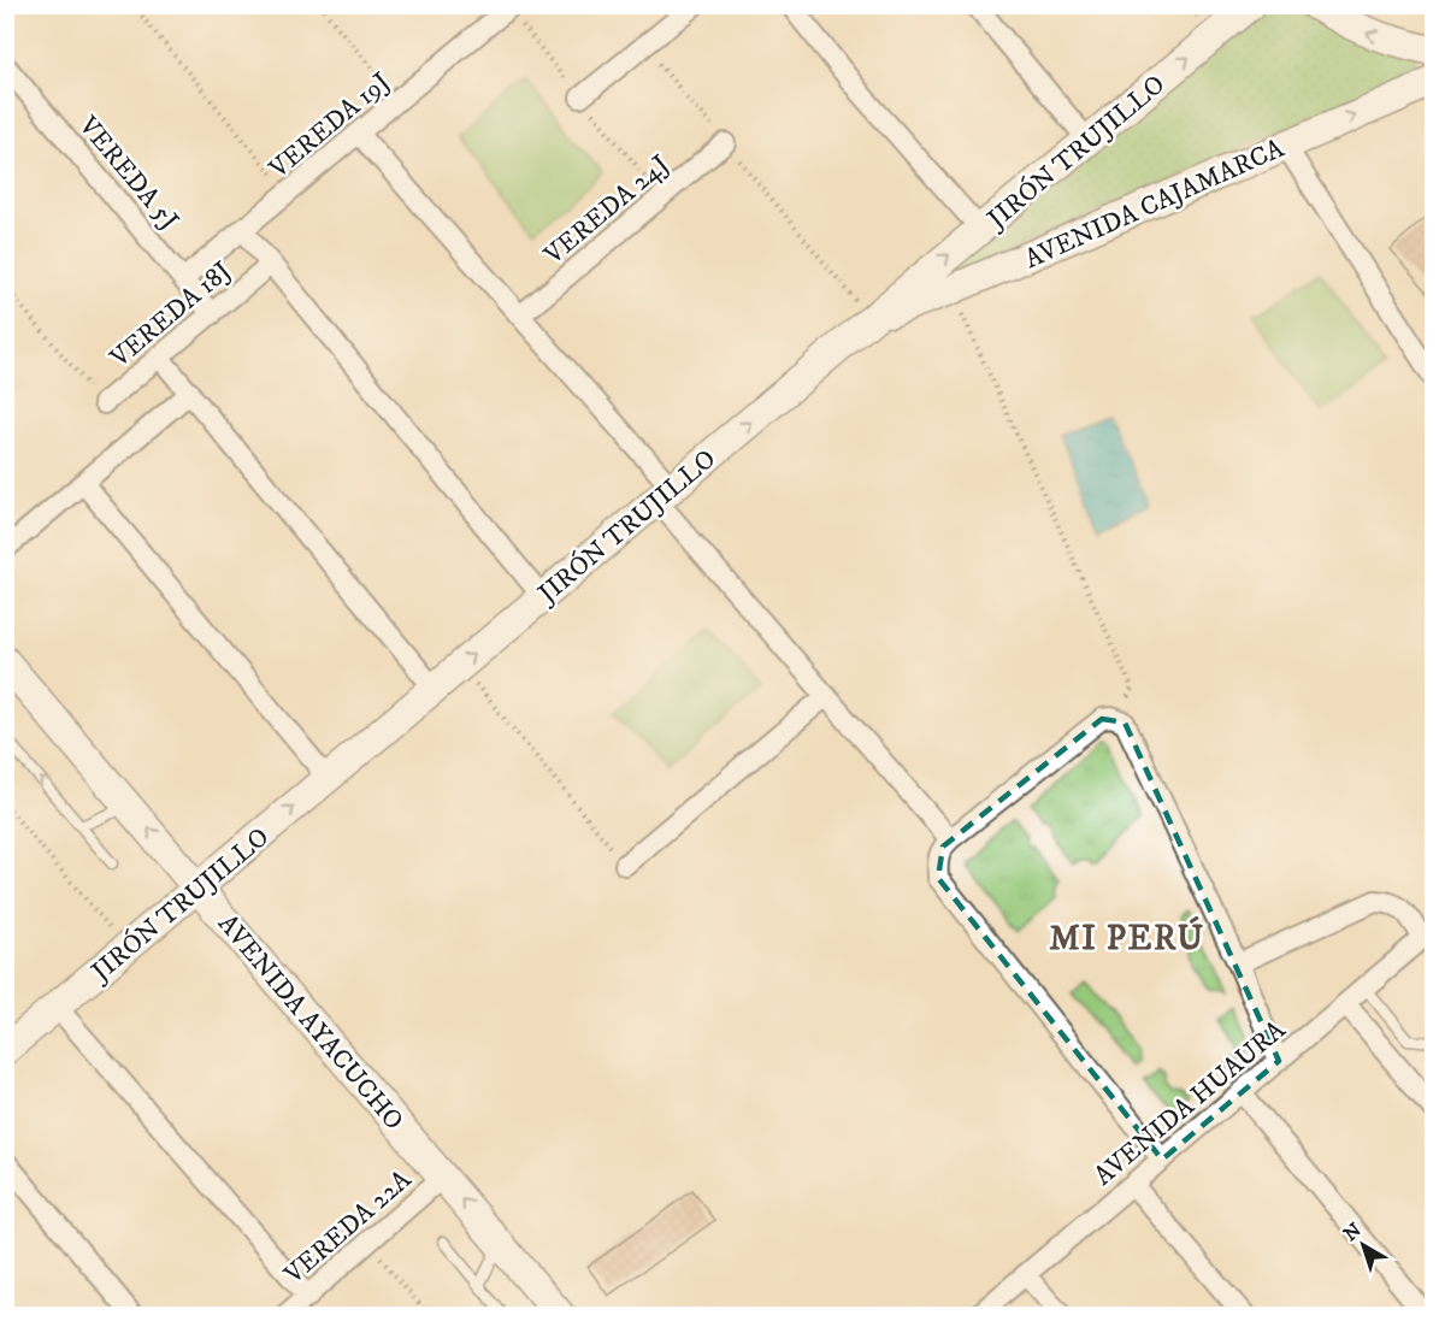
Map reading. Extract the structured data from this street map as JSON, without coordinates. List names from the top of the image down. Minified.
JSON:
{"streets":{"street":["VEREDA 19J","JIRÓN TRUJILLO","VEREDA 5J","AVENIDA CAJAMARCA","VEREDA 24J","VEREDA 18J","AVENIDA AYACUCHO","AVENIDA HUAURA","VEREDA 22A"]},"crossings":[["VEREDA 19J","VEREDA 5J"],["JIRÓN TRUJILLO","AVENIDA CAJAMARCA"],["JIRÓN TRUJILLO","AVENIDA AYACUCHO"],["VEREDA 5J","VEREDA 18J"],["AVENIDA AYACUCHO","VEREDA 22A"]],"one_way":["JIRÓN TRUJILLO"],"districts":["MI PERÚ"],"north":"top left"}
